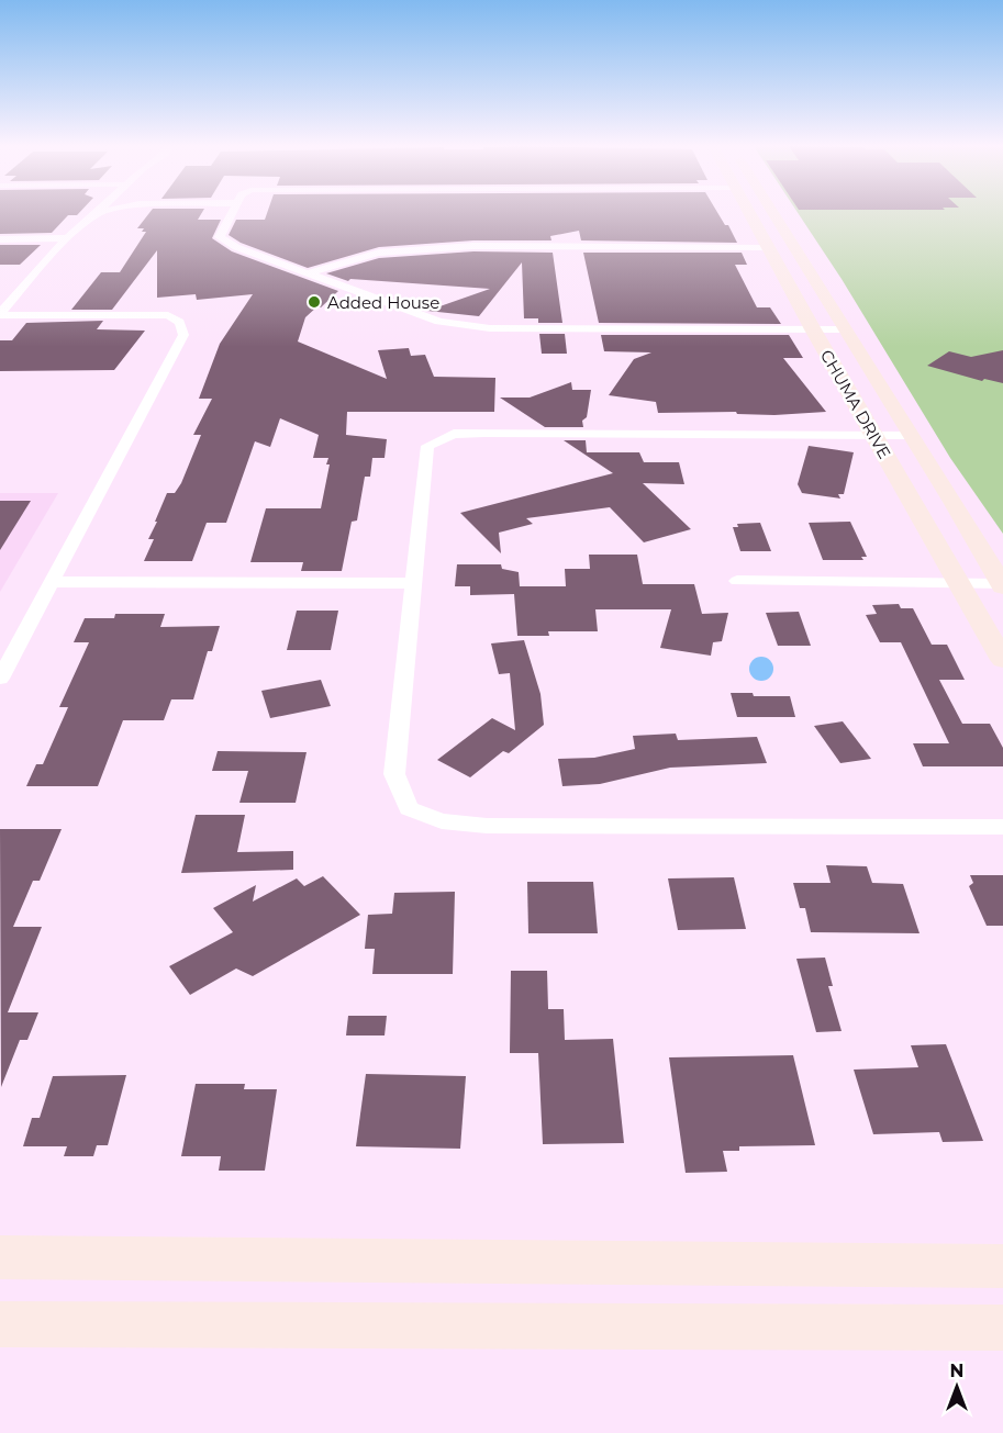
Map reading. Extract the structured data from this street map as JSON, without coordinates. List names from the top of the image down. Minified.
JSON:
{"streets":{"main road":["CHUMA DRIVE"]},"places":["Added House"],"north":"top"}
